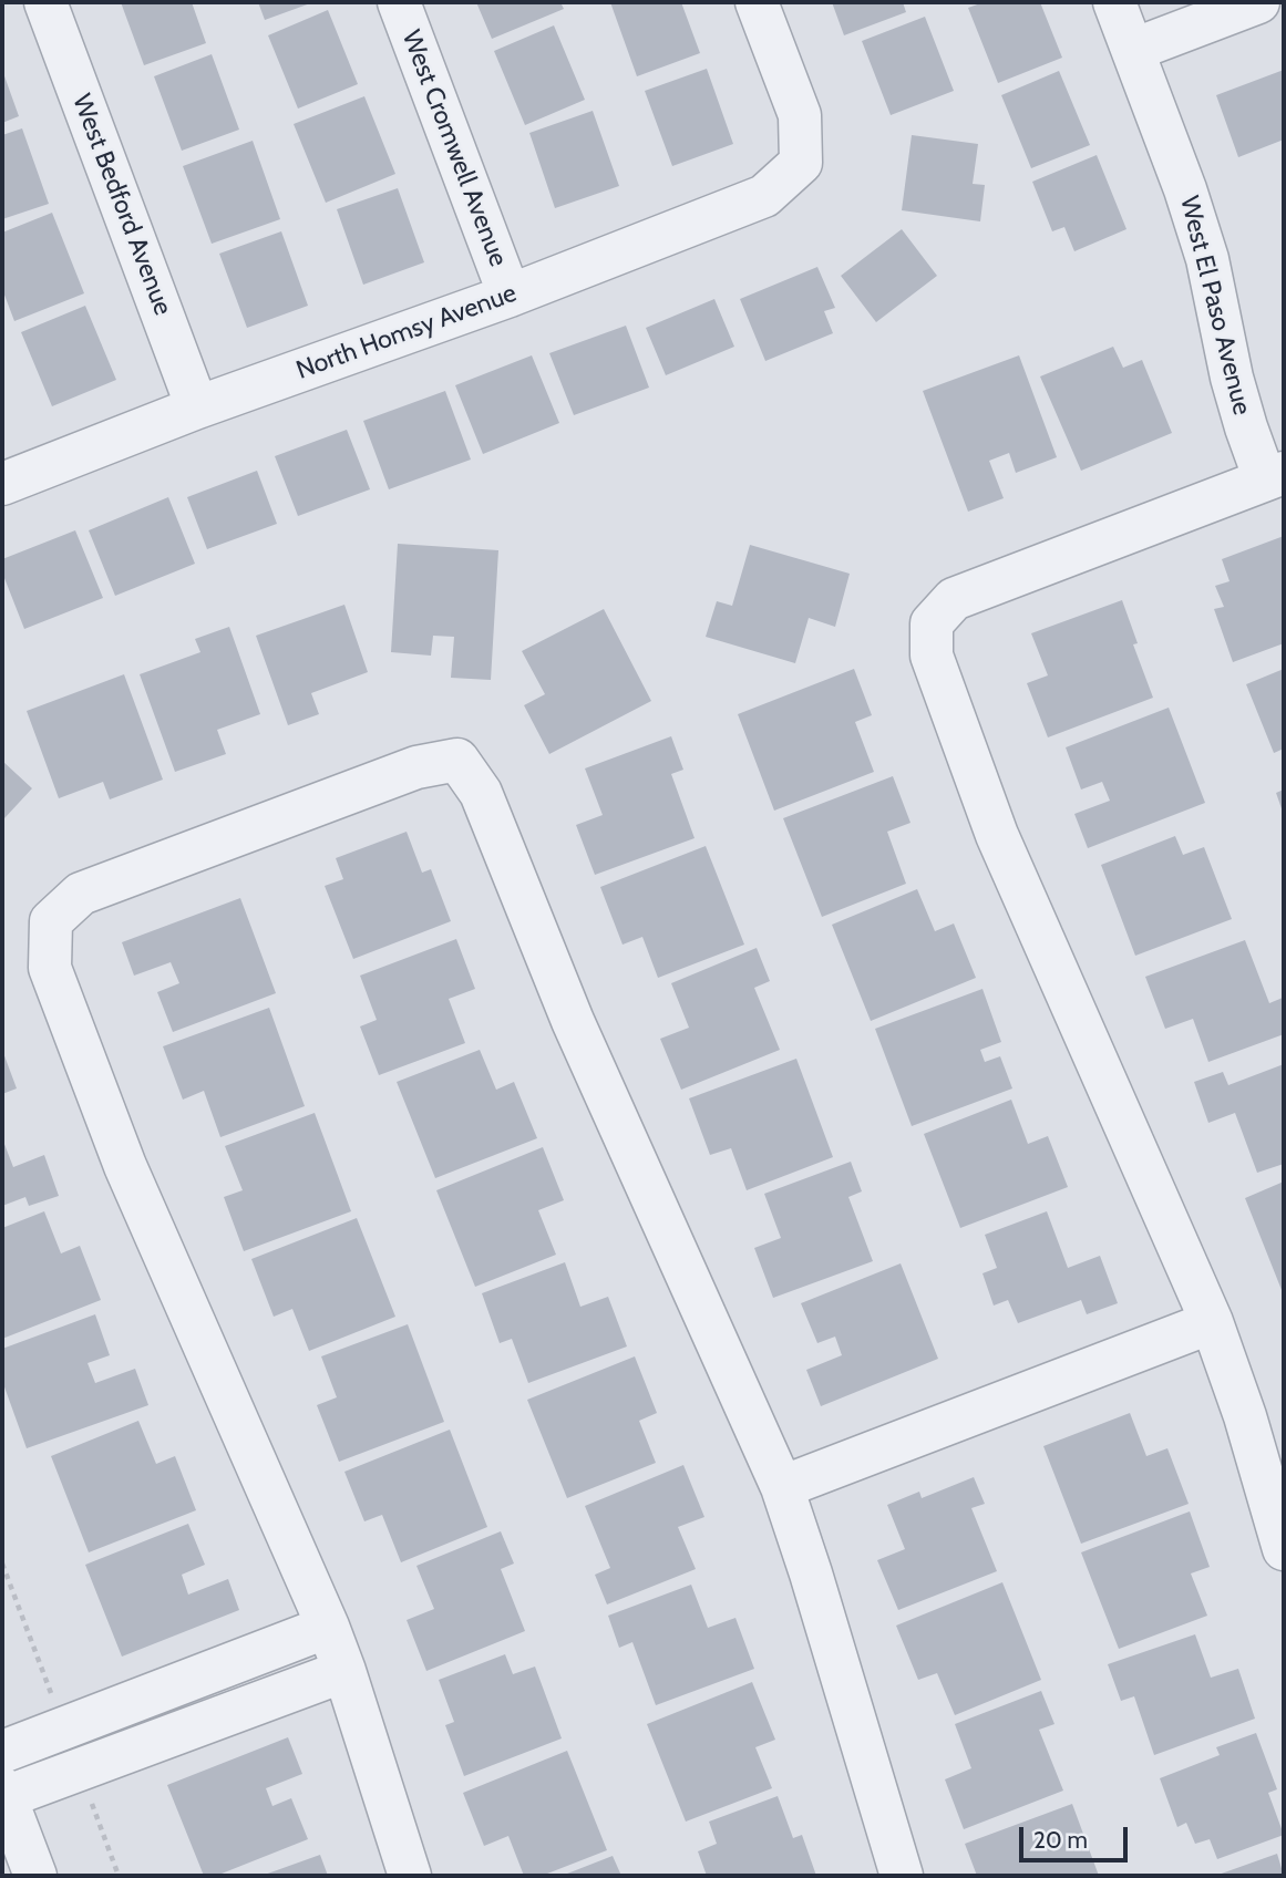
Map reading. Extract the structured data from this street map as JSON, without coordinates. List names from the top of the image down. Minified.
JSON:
{"streets":{"street":["West Cromwell Avenue","West Bedford Avenue","West El Paso Avenue","North Homsy Avenue"]},"crossings":[["West Cromwell Avenue","North Homsy Avenue"],["West Bedford Avenue","North Homsy Avenue"]],"scale_bar":"20 m"}
